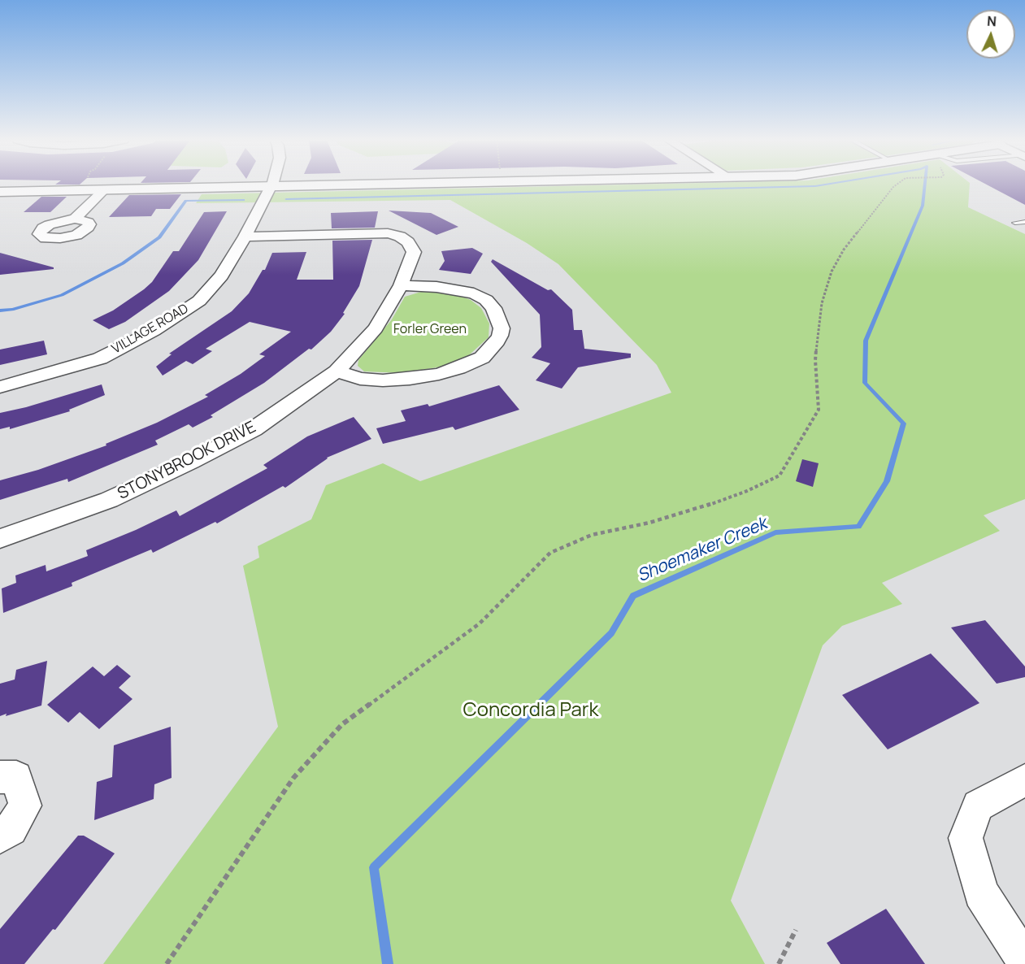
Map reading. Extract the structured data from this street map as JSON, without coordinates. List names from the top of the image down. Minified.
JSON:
{"streets":{"street":["VILLAGE ROAD","STONYBROOK DRIVE"]},"crossings":[["VILLAGE ROAD","STONYBROOK DRIVE"]],"water":["Shoemaker Creek"],"parks":["Forler Green","Concordia Park"],"north":"top"}
